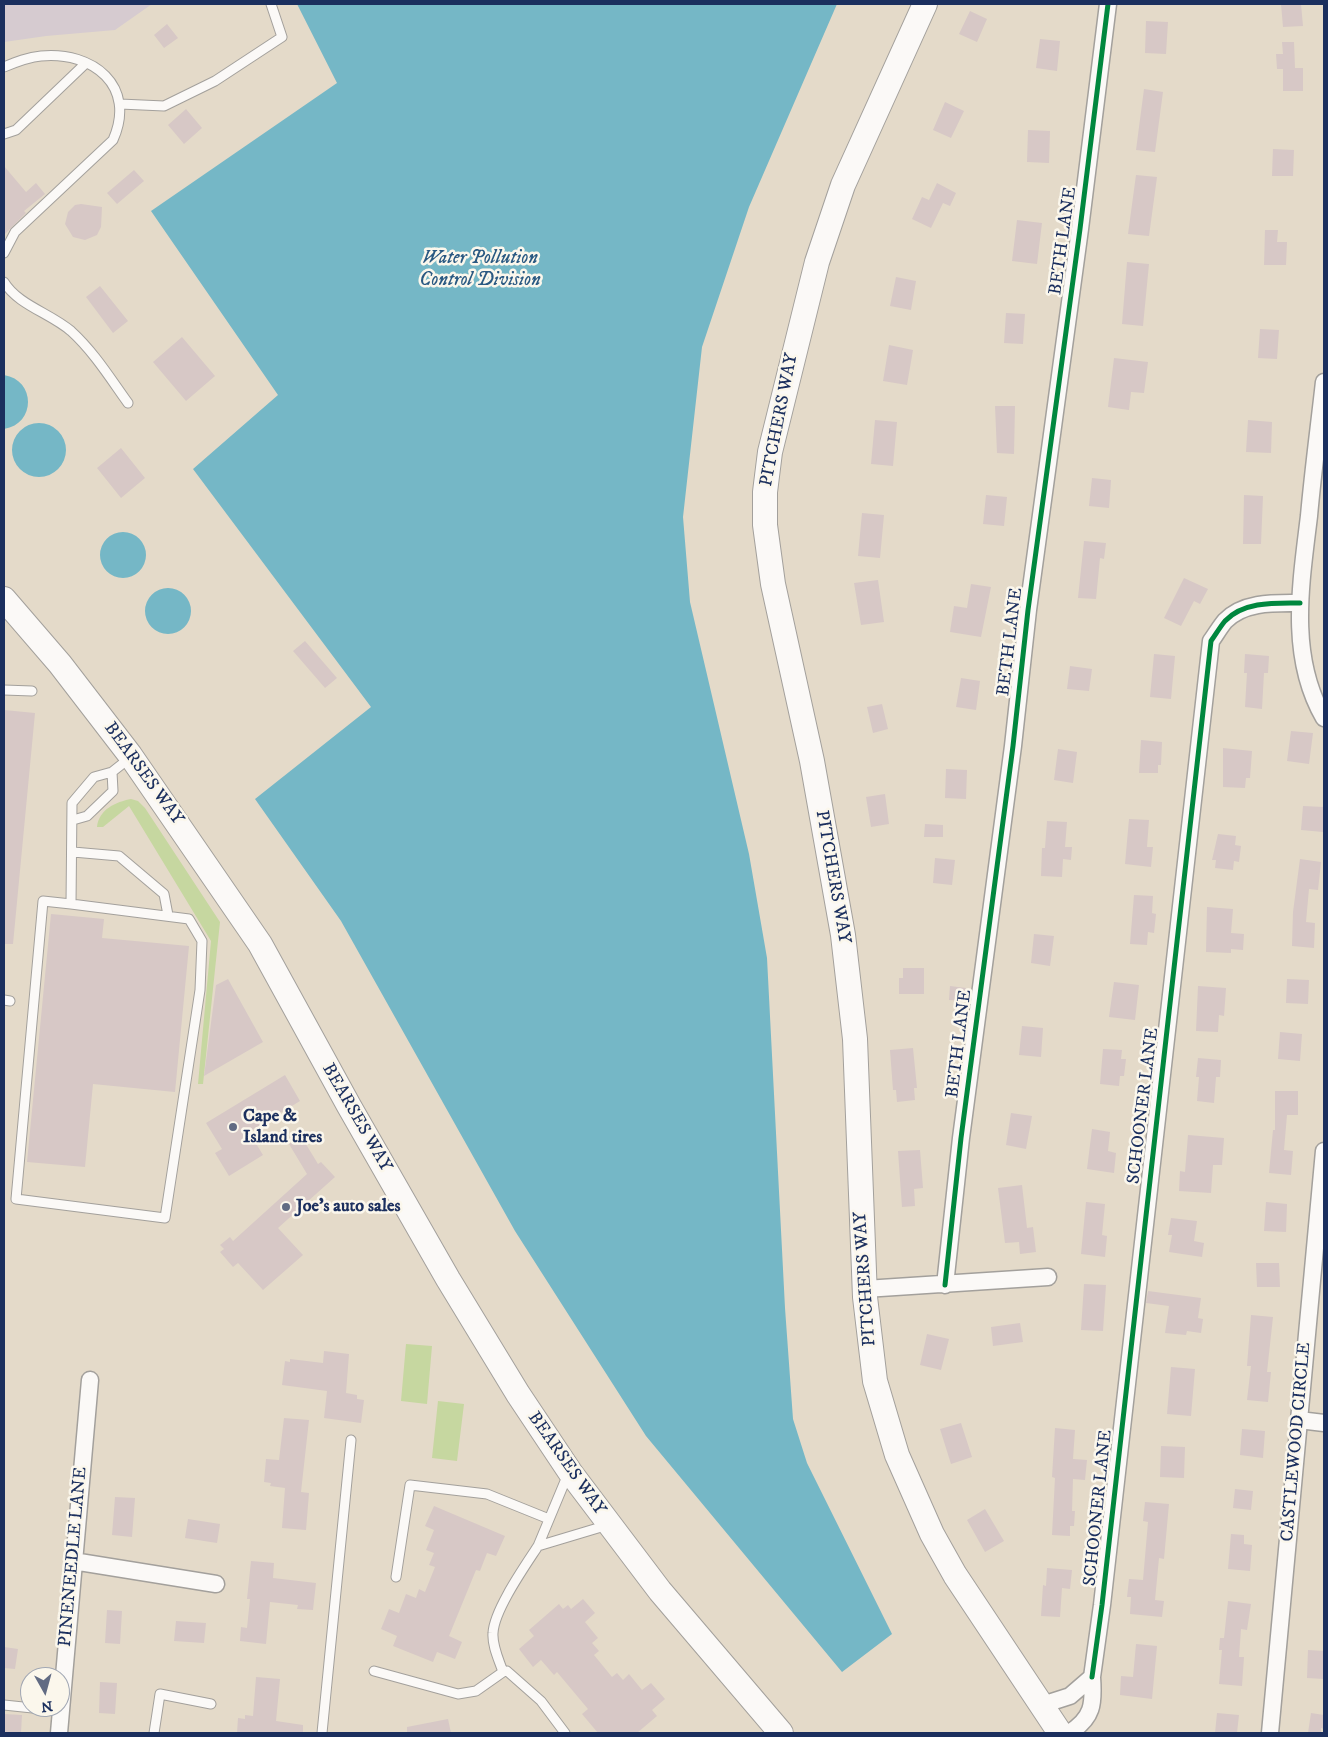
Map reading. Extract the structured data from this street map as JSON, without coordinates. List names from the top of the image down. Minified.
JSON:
{"streets":{"main road":["PITCHERS WAY","BEARSES WAY"],"street":["BETH LANE","SCHOONER LANE","CASTLEWOOD CIRCLE","PINENEEDLE LANE"]},"crossings":[["PITCHERS WAY","SCHOONER LANE"]],"water":["Water Pollution Control Division"],"places":["Cape & Island tires","Joe's auto sales"],"north":"bottom"}
